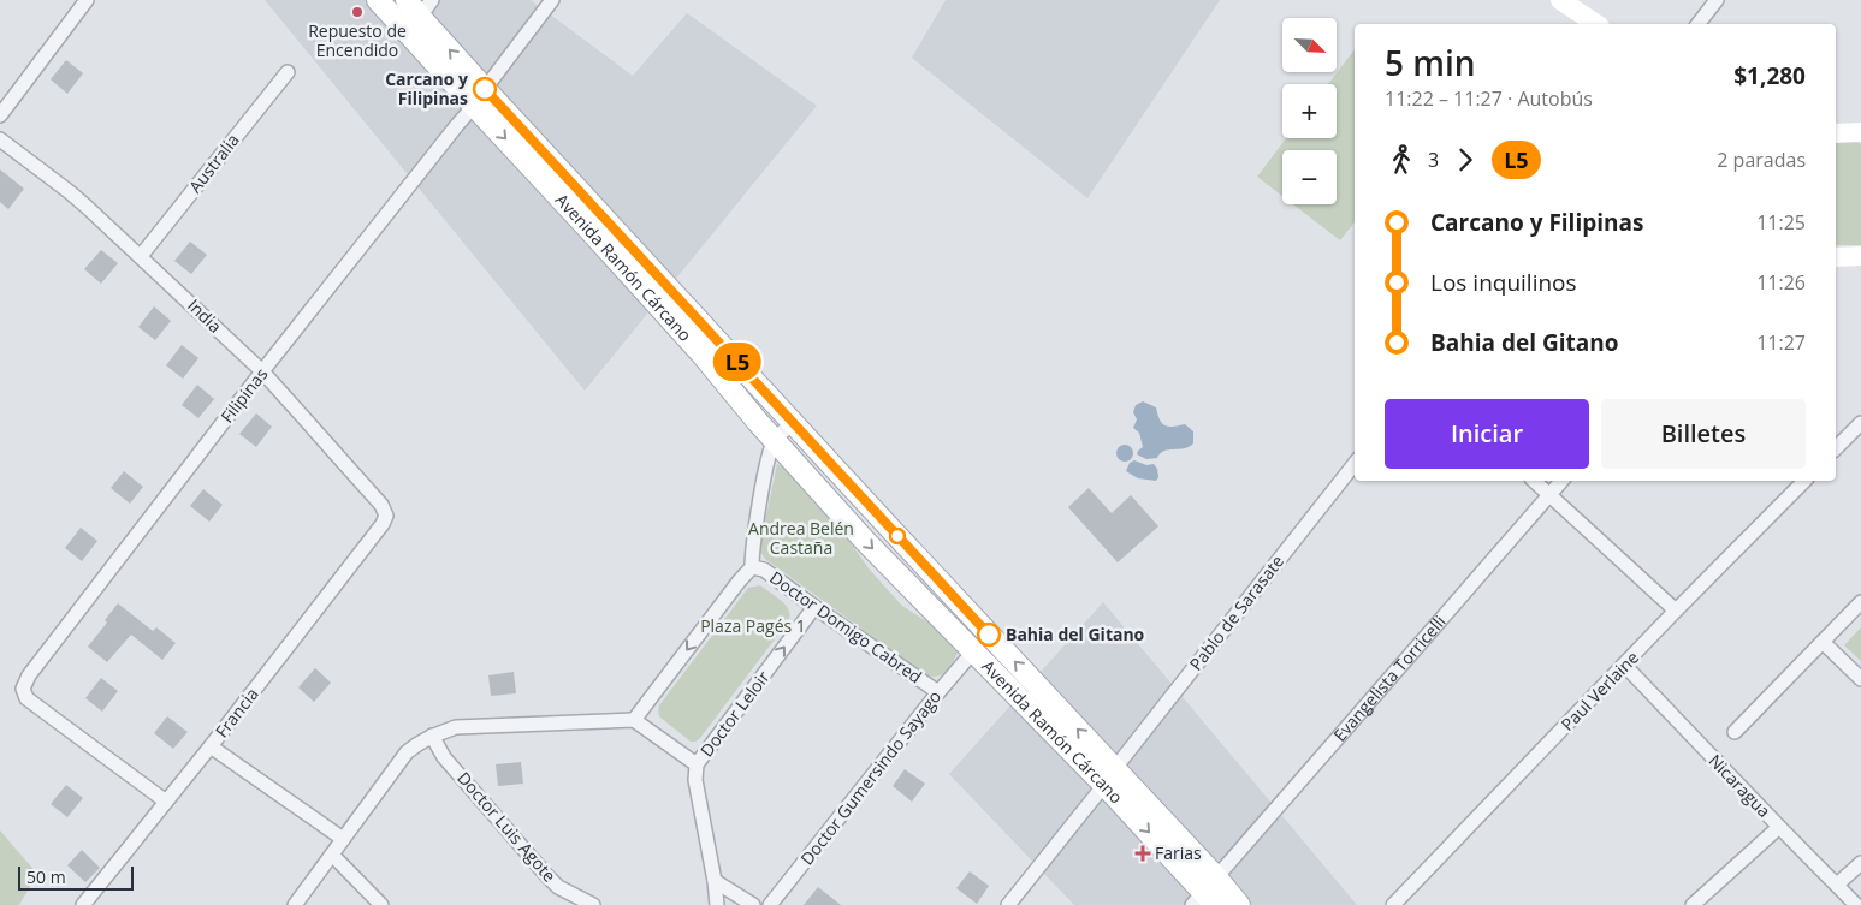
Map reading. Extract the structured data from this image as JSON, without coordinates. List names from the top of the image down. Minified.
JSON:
{"streets":{"main road":["Avenida Ramón Cárcano"],"street":["Australia","India","Filipinas","Pablo de Sarasate","Doctor Domigo Cabred","Evangelista Torricelli","Paul Verlaine","Francia","Doctor Leloir","Doctor Gumersindo Sayago","Nicaragua","Doctor Luis Agote"]},"crossings":[["Australia","India"],["Avenida Ramón Cárcano","Filipinas"],["Avenida Ramón Cárcano","Pablo de Sarasate"],["Avenida Ramón Cárcano","Evangelista Torricelli"],["Avenida Ramón Cárcano","Doctor Gumersindo Sayago"],["India","Filipinas"],["India","Francia"],["Filipinas","Francia"],["Doctor Domigo Cabred","Doctor Leloir"],["Doctor Domigo Cabred","Doctor Gumersindo Sayago"],["Paul Verlaine","Nicaragua"]],"parks":["Andrea Belén Castaña","Plaza Pagés 1"],"places":{"other":["Repuesto de Encendido","Carcano y Filipinas","Bahia del Gitano"],"health":["Farias"]},"lines":["bus line L5"],"scale_bar":"50 m","north":"bottom right","page":{"on_map":"L5","map_buttons":["+","−"],"heading":["5 min","11:22 – 11:27 · Autobús","$1,280"],"legs":["3","L5","2 paradas"],"list":[{"name":"Carcano y Filipinas","value":"11:25"},{"name":"Los inquilinos","value":"11:26"},{"name":"Bahia del Gitano","value":"11:27"}],"buttons":["Iniciar","Billetes"],"scale":"50 m"}}
